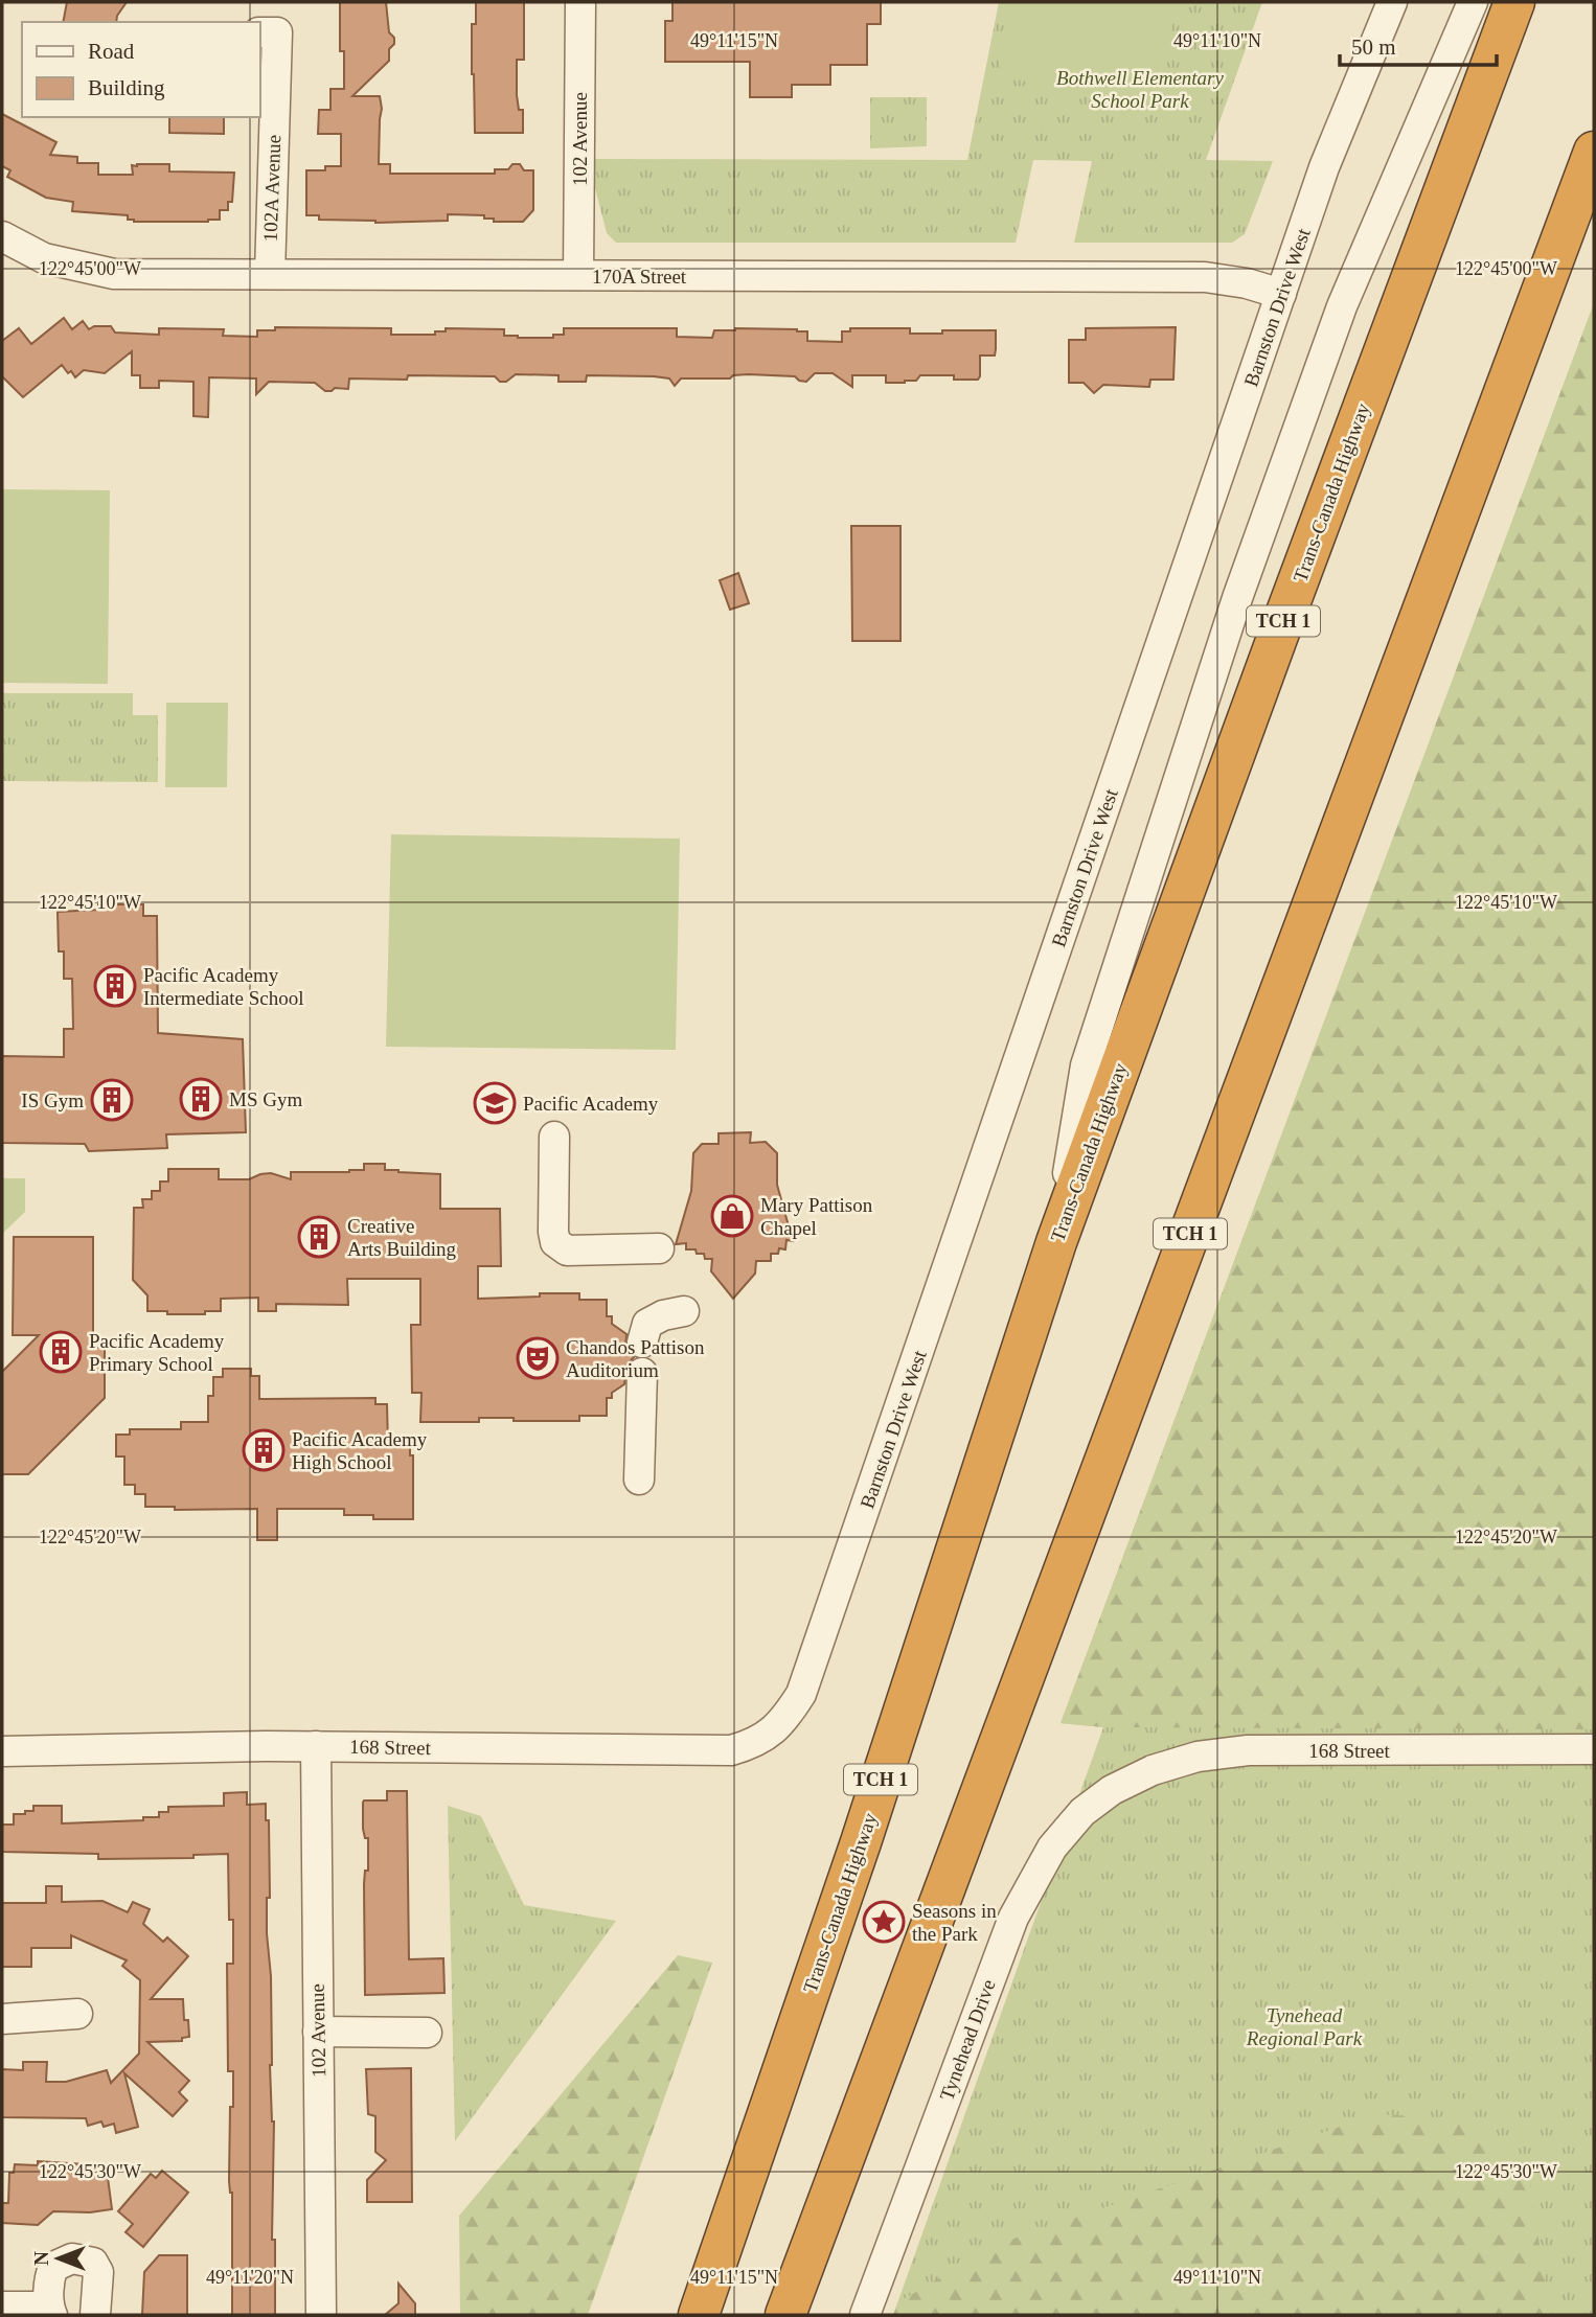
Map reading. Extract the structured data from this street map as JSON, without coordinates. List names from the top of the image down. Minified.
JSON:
{"streets":{"highway":["Trans-Canada Highway","TCH 1"],"street":["102 Avenue","102A Avenue","170A Street","Barnston Drive West","168 Street","Tynehead Drive"]},"crossings":[["102 Avenue","170A Street"],["102 Avenue","168 Street"],["102A Avenue","170A Street"],["170A Street","Barnston Drive West"],["Barnston Drive West","168 Street"],["168 Street","Tynehead Drive"]],"parks":["Bothwell Elementary School Park","Tynehead Regional Park"],"places":{"building":["Pacific Academy Intermediate School","MS Gym","IS Gym","Creative Arts Building","Pacific Academy Primary School","Pacific Academy High School"],"school or university":["Pacific Academy"],"shop":["Mary Pattison Chapel"],"theatre":["Chandos Pattison Auditorium"],"place":["Seasons in the Park"]},"legend":["Road","Building"],"scale_bar":"50 m","north":"left","coordinates":["49°11'15\"N","49°11'10\"N","122°45'00\"W","122°45'10\"W","122°45'20\"W","122°45'30\"W","49°11'20\"N"]}
